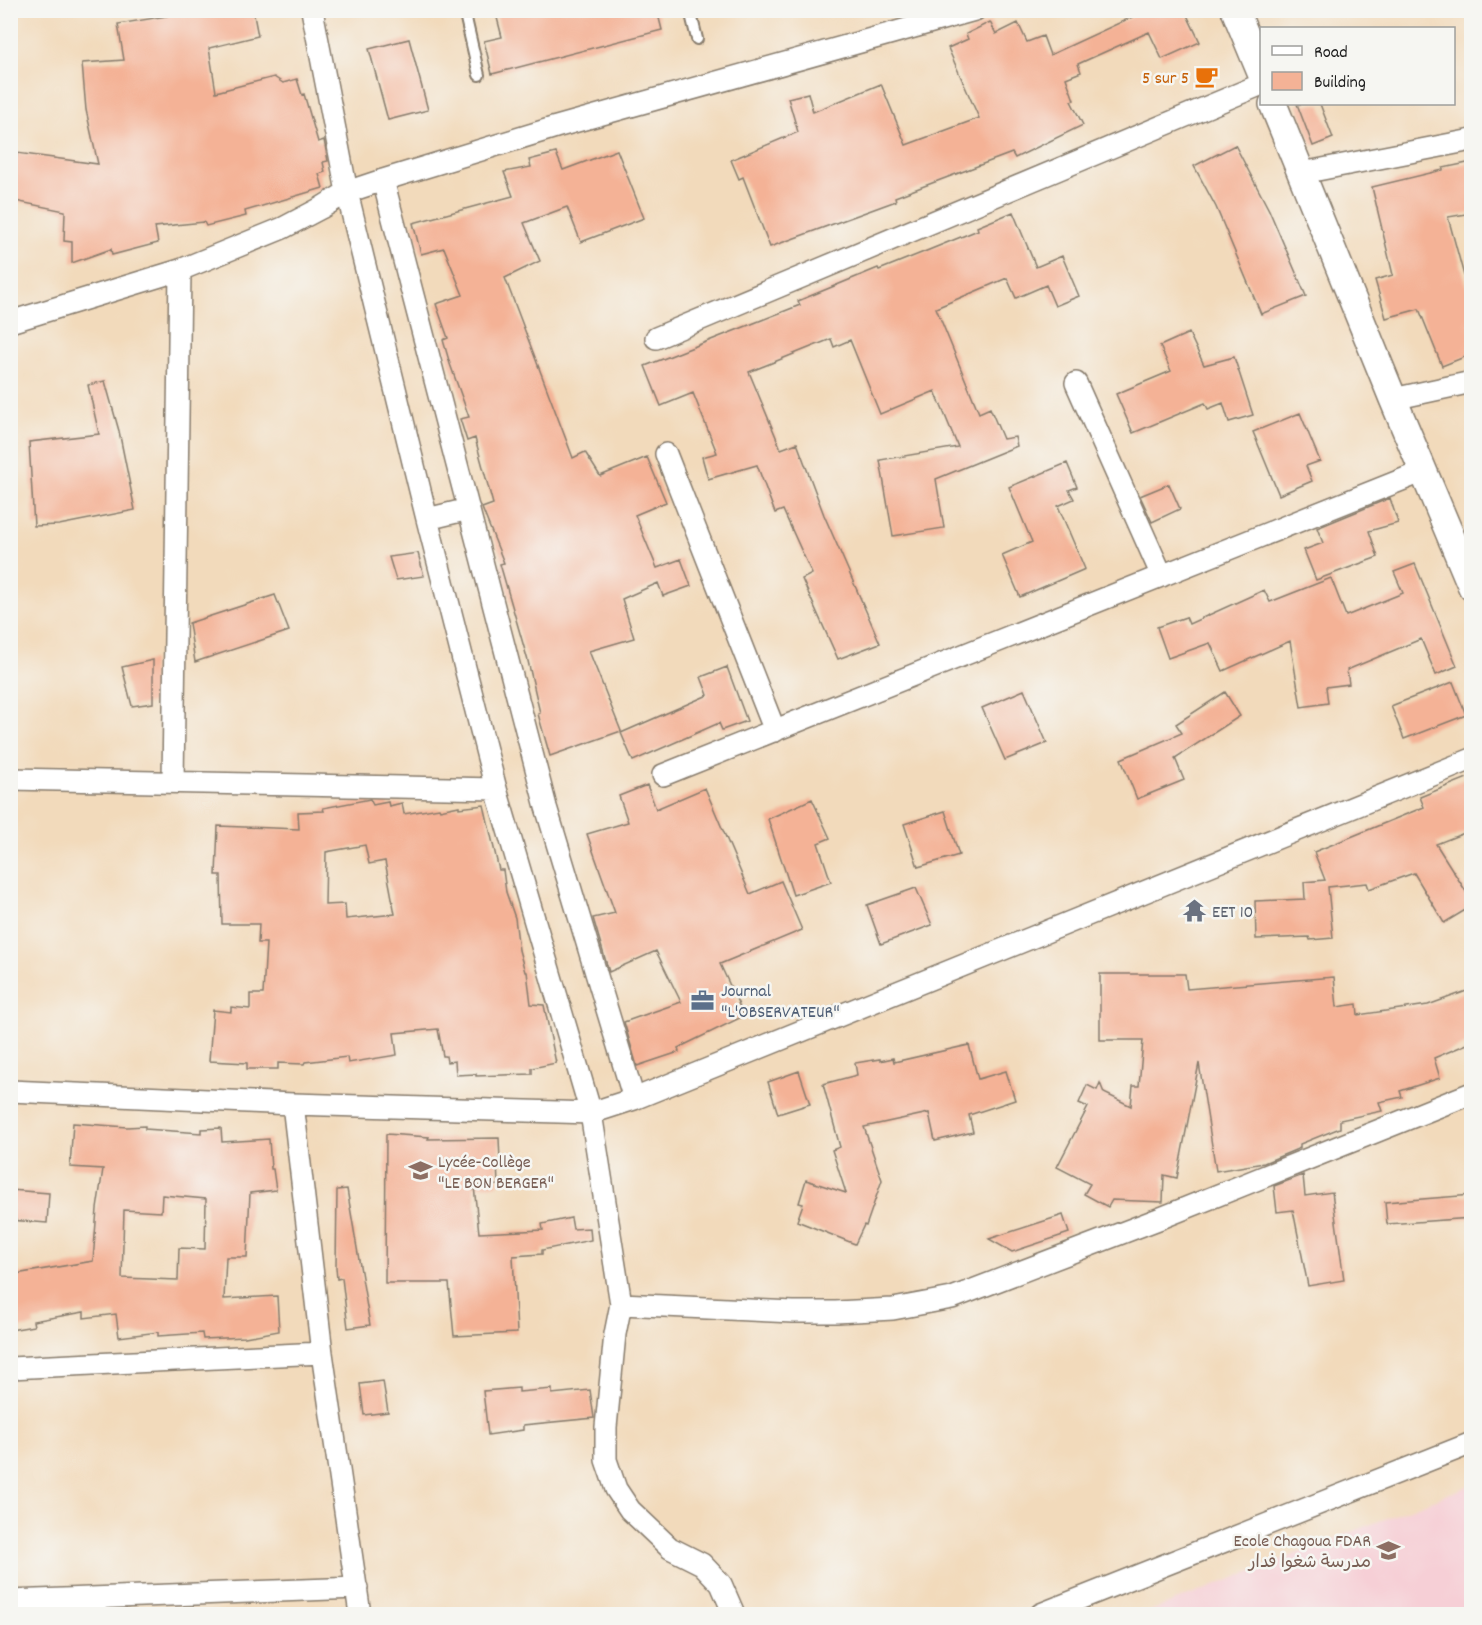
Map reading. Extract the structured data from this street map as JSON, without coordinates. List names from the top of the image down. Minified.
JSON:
{"places":{"cafe":["5 sur 5"],"temple":["EET 10"],"office":["Journal \"L'OBSERVATEUR\""],"school or university":["Lycée-Collège \"LE BON BERGER\"","Ecole Chagoua FDAR مدرسة شغوا فدار"]},"legend":["Road","Building"]}
